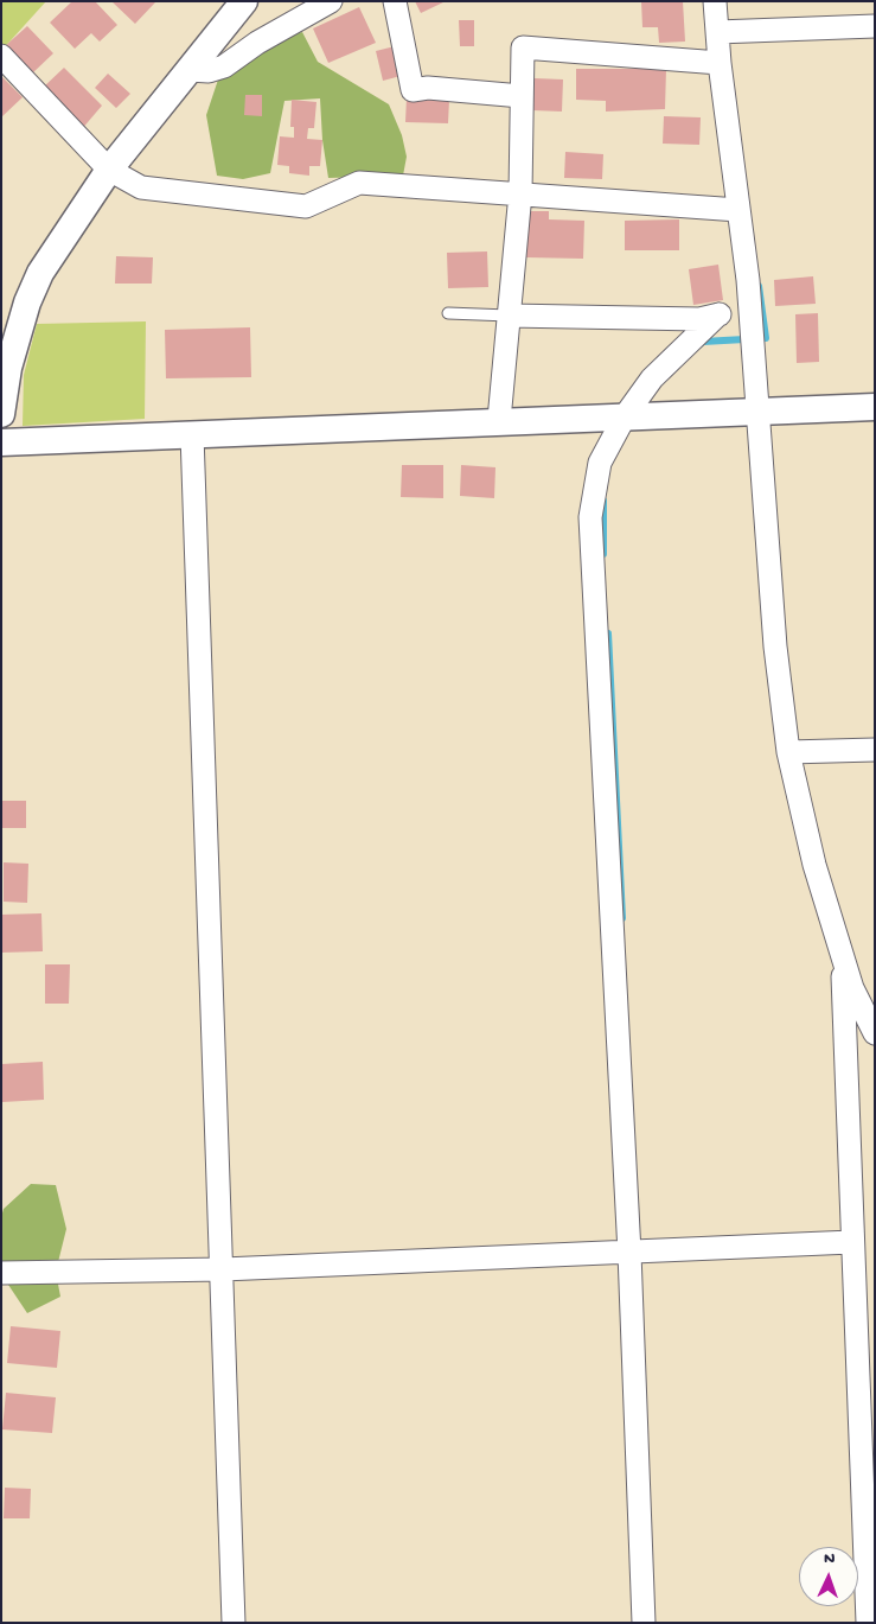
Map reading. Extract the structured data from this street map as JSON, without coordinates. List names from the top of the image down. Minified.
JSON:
{"north":"top"}
